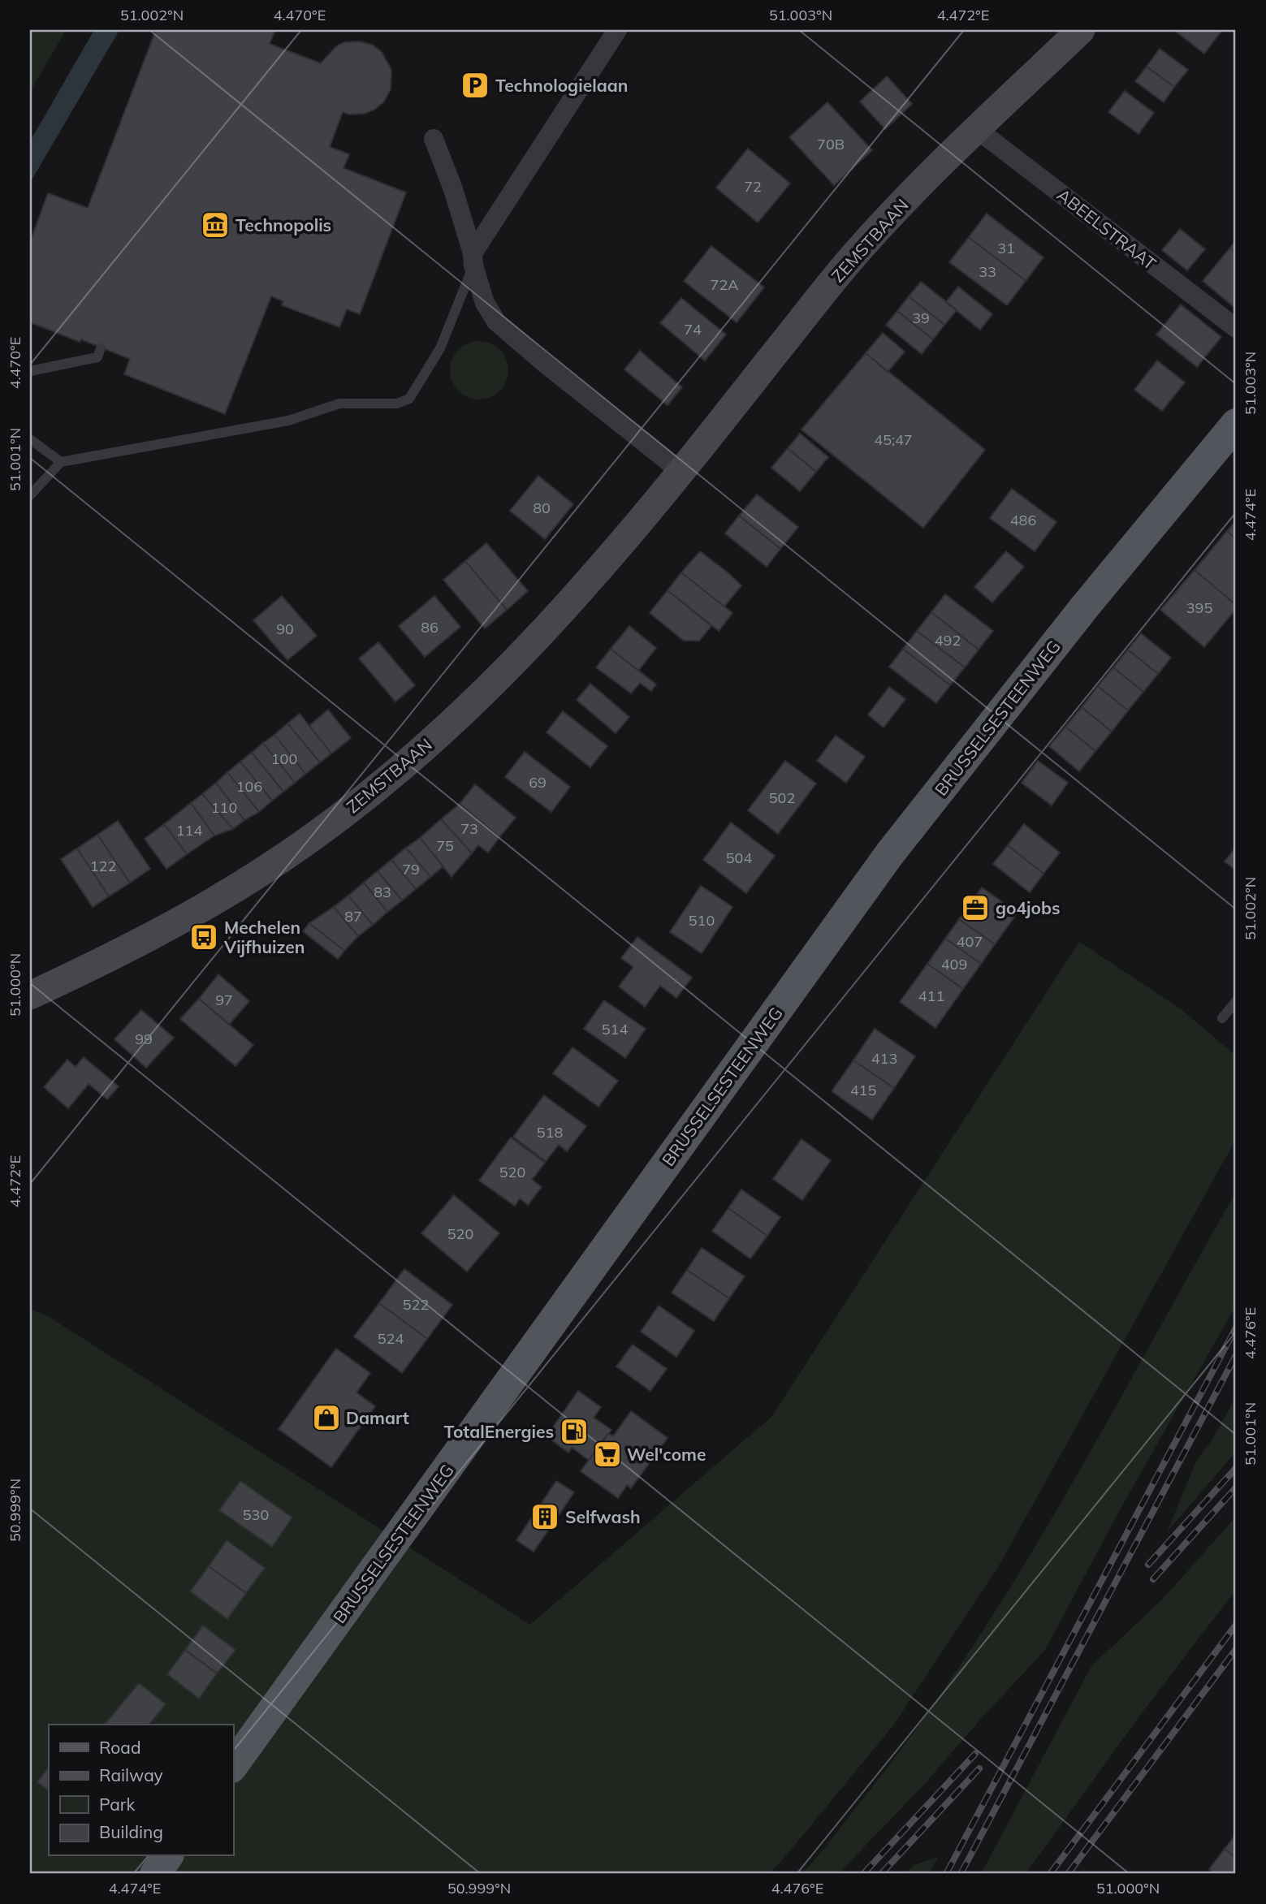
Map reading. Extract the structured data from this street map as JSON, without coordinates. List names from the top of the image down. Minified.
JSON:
{"streets":{"main road":["BRUSSELSESTEENWEG"],"street":["ABEELSTRAAT","ZEMSTBAAN"]},"crossings":[["ABEELSTRAAT","ZEMSTBAAN"]],"places":{"parking":["Technologielaan"],"museum":["Technopolis"],"office":["go4jobs"],"bus stop":["Mechelen Vijfhuizen"],"shop":["Damart"],"fuel station":["TotalEnergies"],"supermarket":["Wel'come"],"building":["Selfwash"]},"house_numbers":["70B","72","31","33","72A","39","74","45;47","80","486","395","86","90","492","100","69","106","502","110","73","114","75","504","122","79","83","87","510","407","409","411","97","514","99","413","415","518","520","520","522","524","530"],"legend":["Road","Railway","Park","Building"],"coordinates":["51.002°N","4.470°E","51.003°N","4.472°E","51.001°N","4.474°E","51.000°N","4.476°E","50.999°N"]}
